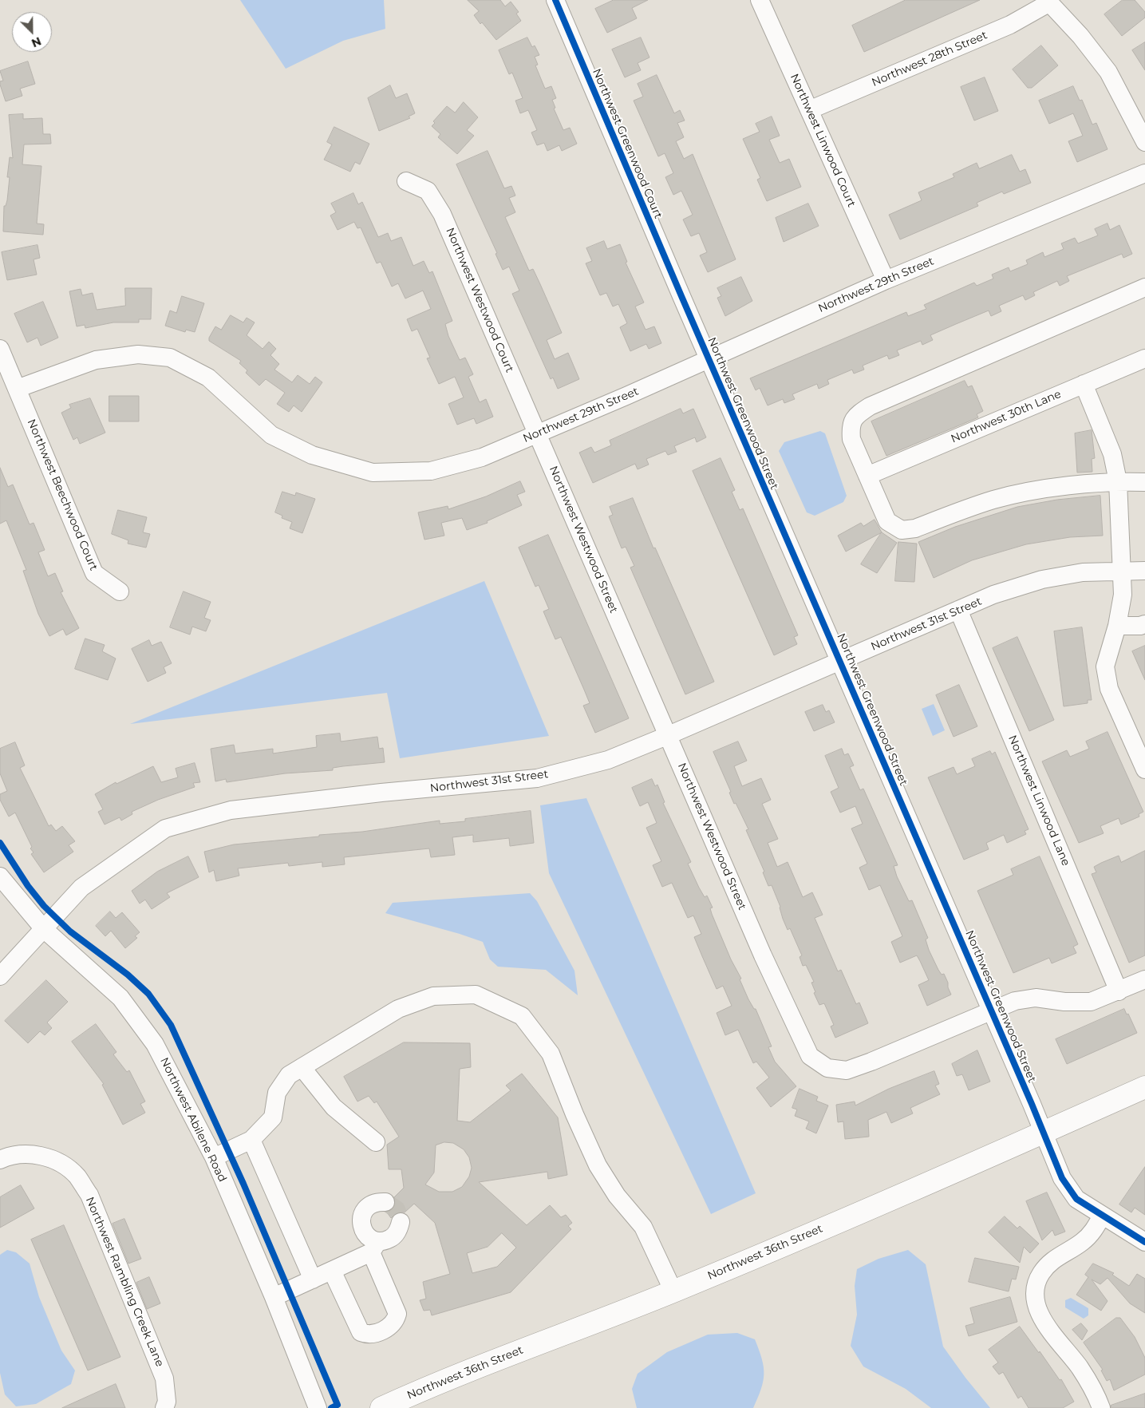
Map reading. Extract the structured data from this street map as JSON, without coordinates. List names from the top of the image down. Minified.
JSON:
{"streets":{"main road":["Northwest 36th Street"],"street":["Northwest 28th Street","Northwest Linwood Court","Northwest Greenwood Court","Northwest 29th Street","Northwest Westwood Court","Northwest Greenwood Street","Northwest 30th Lane","Northwest Beechwood Court","Northwest Westwood Street","Northwest 31st Street","Northwest Linwood Lane","Northwest Abilene Road","Northwest Rambling Creek Lane"]},"crossings":[["Northwest 28th Street","Northwest Linwood Court"],["Northwest Linwood Court","Northwest 29th Street"],["Northwest Greenwood Court","Northwest Greenwood Street"],["Northwest 29th Street","Northwest Westwood Court"],["Northwest 29th Street","Northwest Greenwood Street"],["Northwest 29th Street","Northwest Beechwood Court"],["Northwest 29th Street","Northwest Westwood Street"],["Northwest Westwood Court","Northwest Westwood Street"],["Northwest Greenwood Street","Northwest Westwood Street"],["Northwest Greenwood Street","Northwest 31st Street"],["Northwest Greenwood Street","Northwest 36th Street"],["Northwest Westwood Street","Northwest 31st Street"],["Northwest Westwood Street","Northwest Linwood Lane"],["Northwest 31st Street","Northwest Linwood Lane"],["Northwest 31st Street","Northwest Abilene Road"]],"north":"bottom right"}
